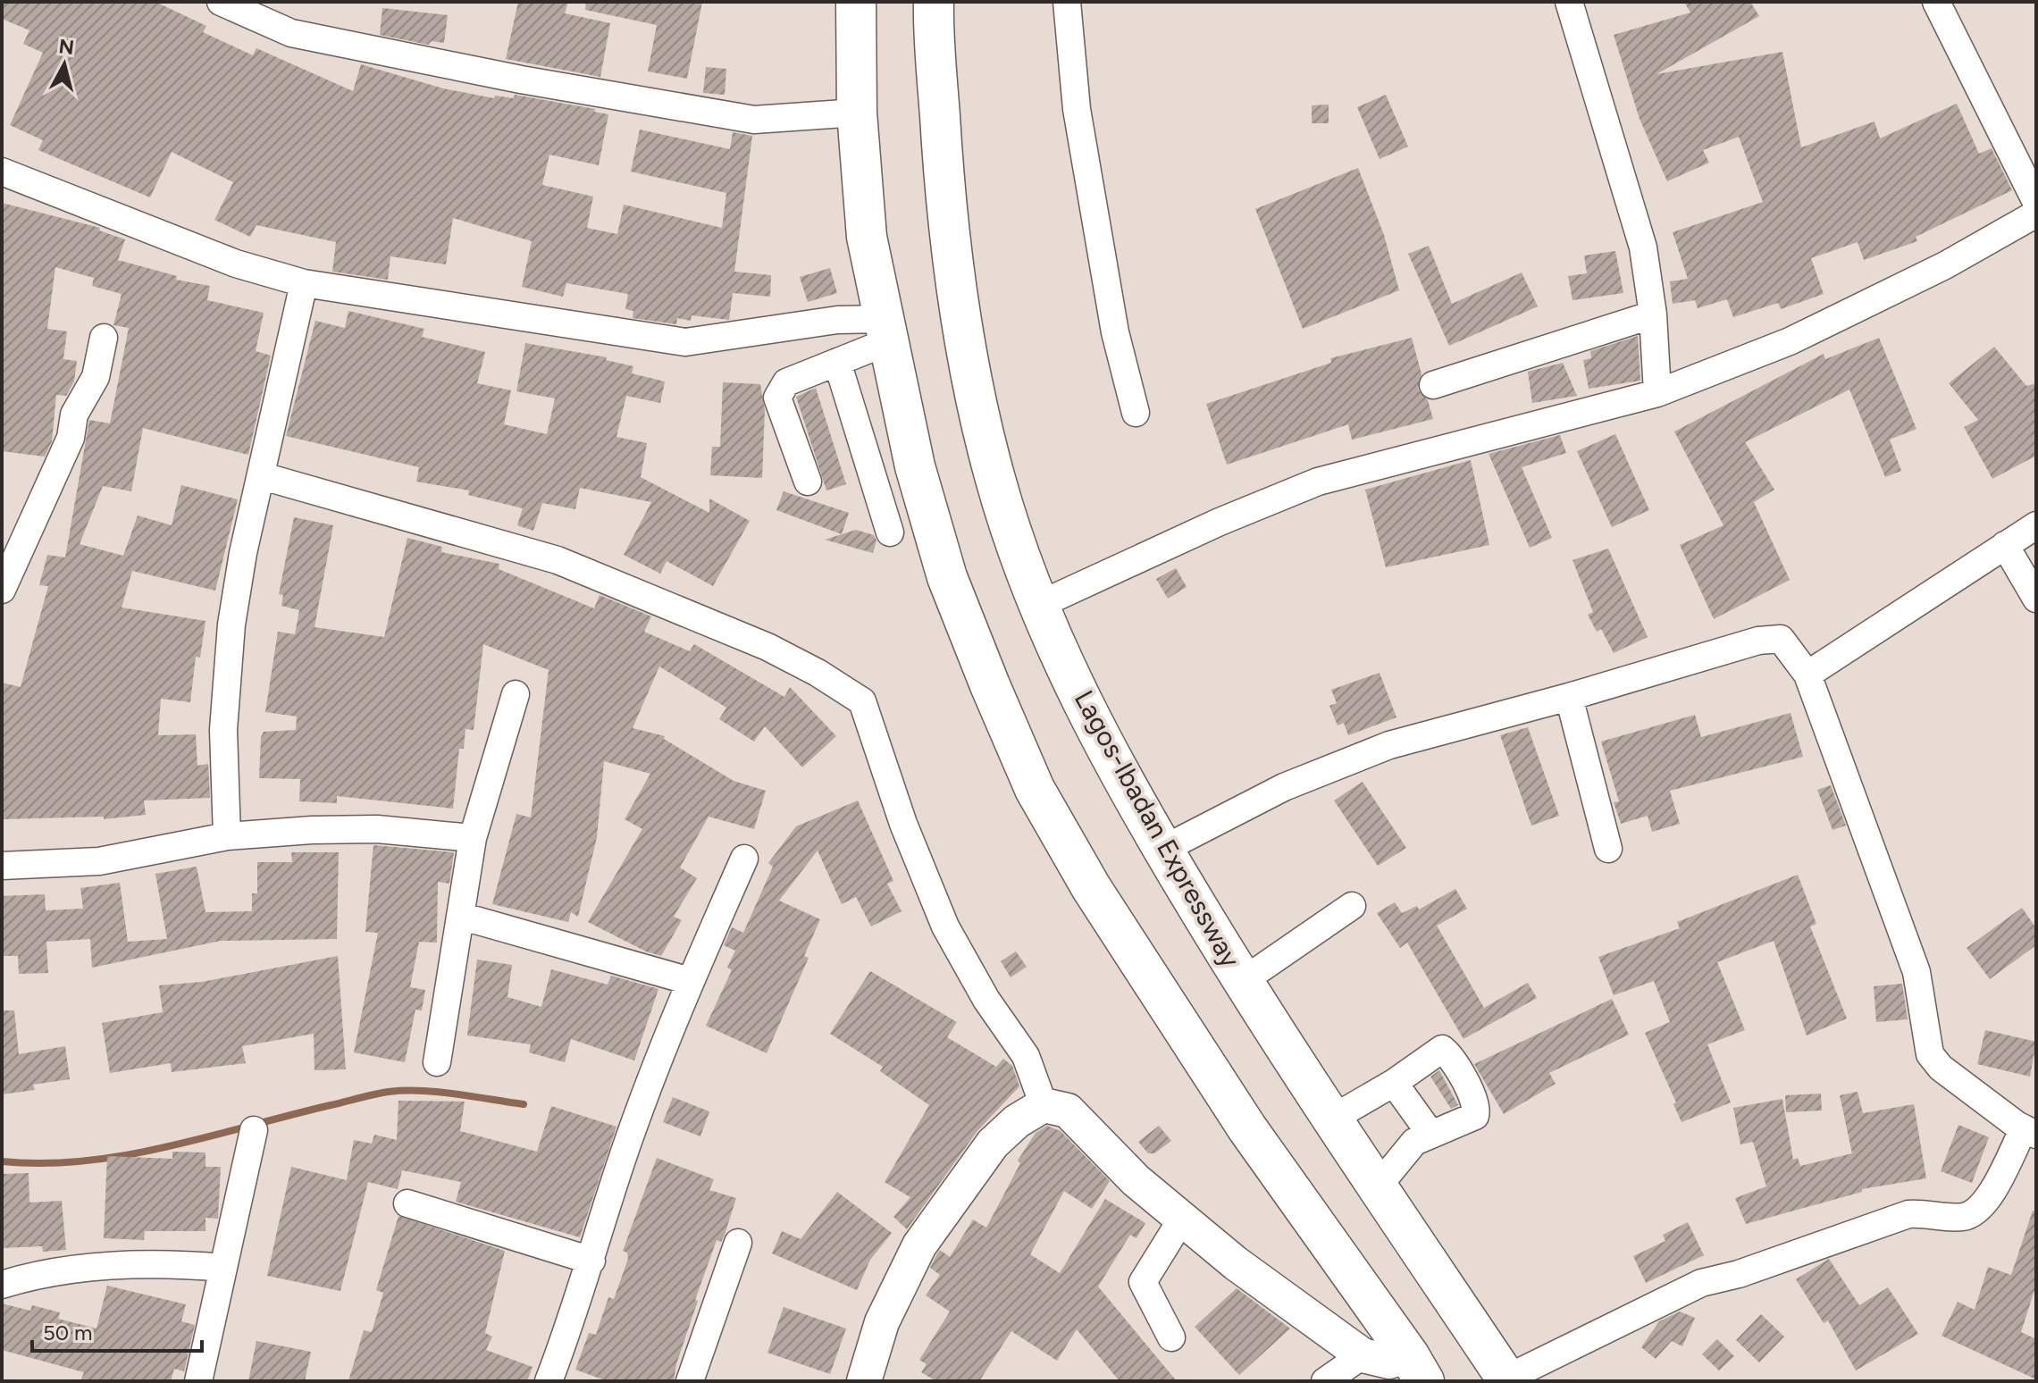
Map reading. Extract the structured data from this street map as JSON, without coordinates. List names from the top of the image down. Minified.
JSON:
{"streets":{"highway":["Lagos-Ibadan Expressway"]},"scale_bar":"50 m","north":"top"}
